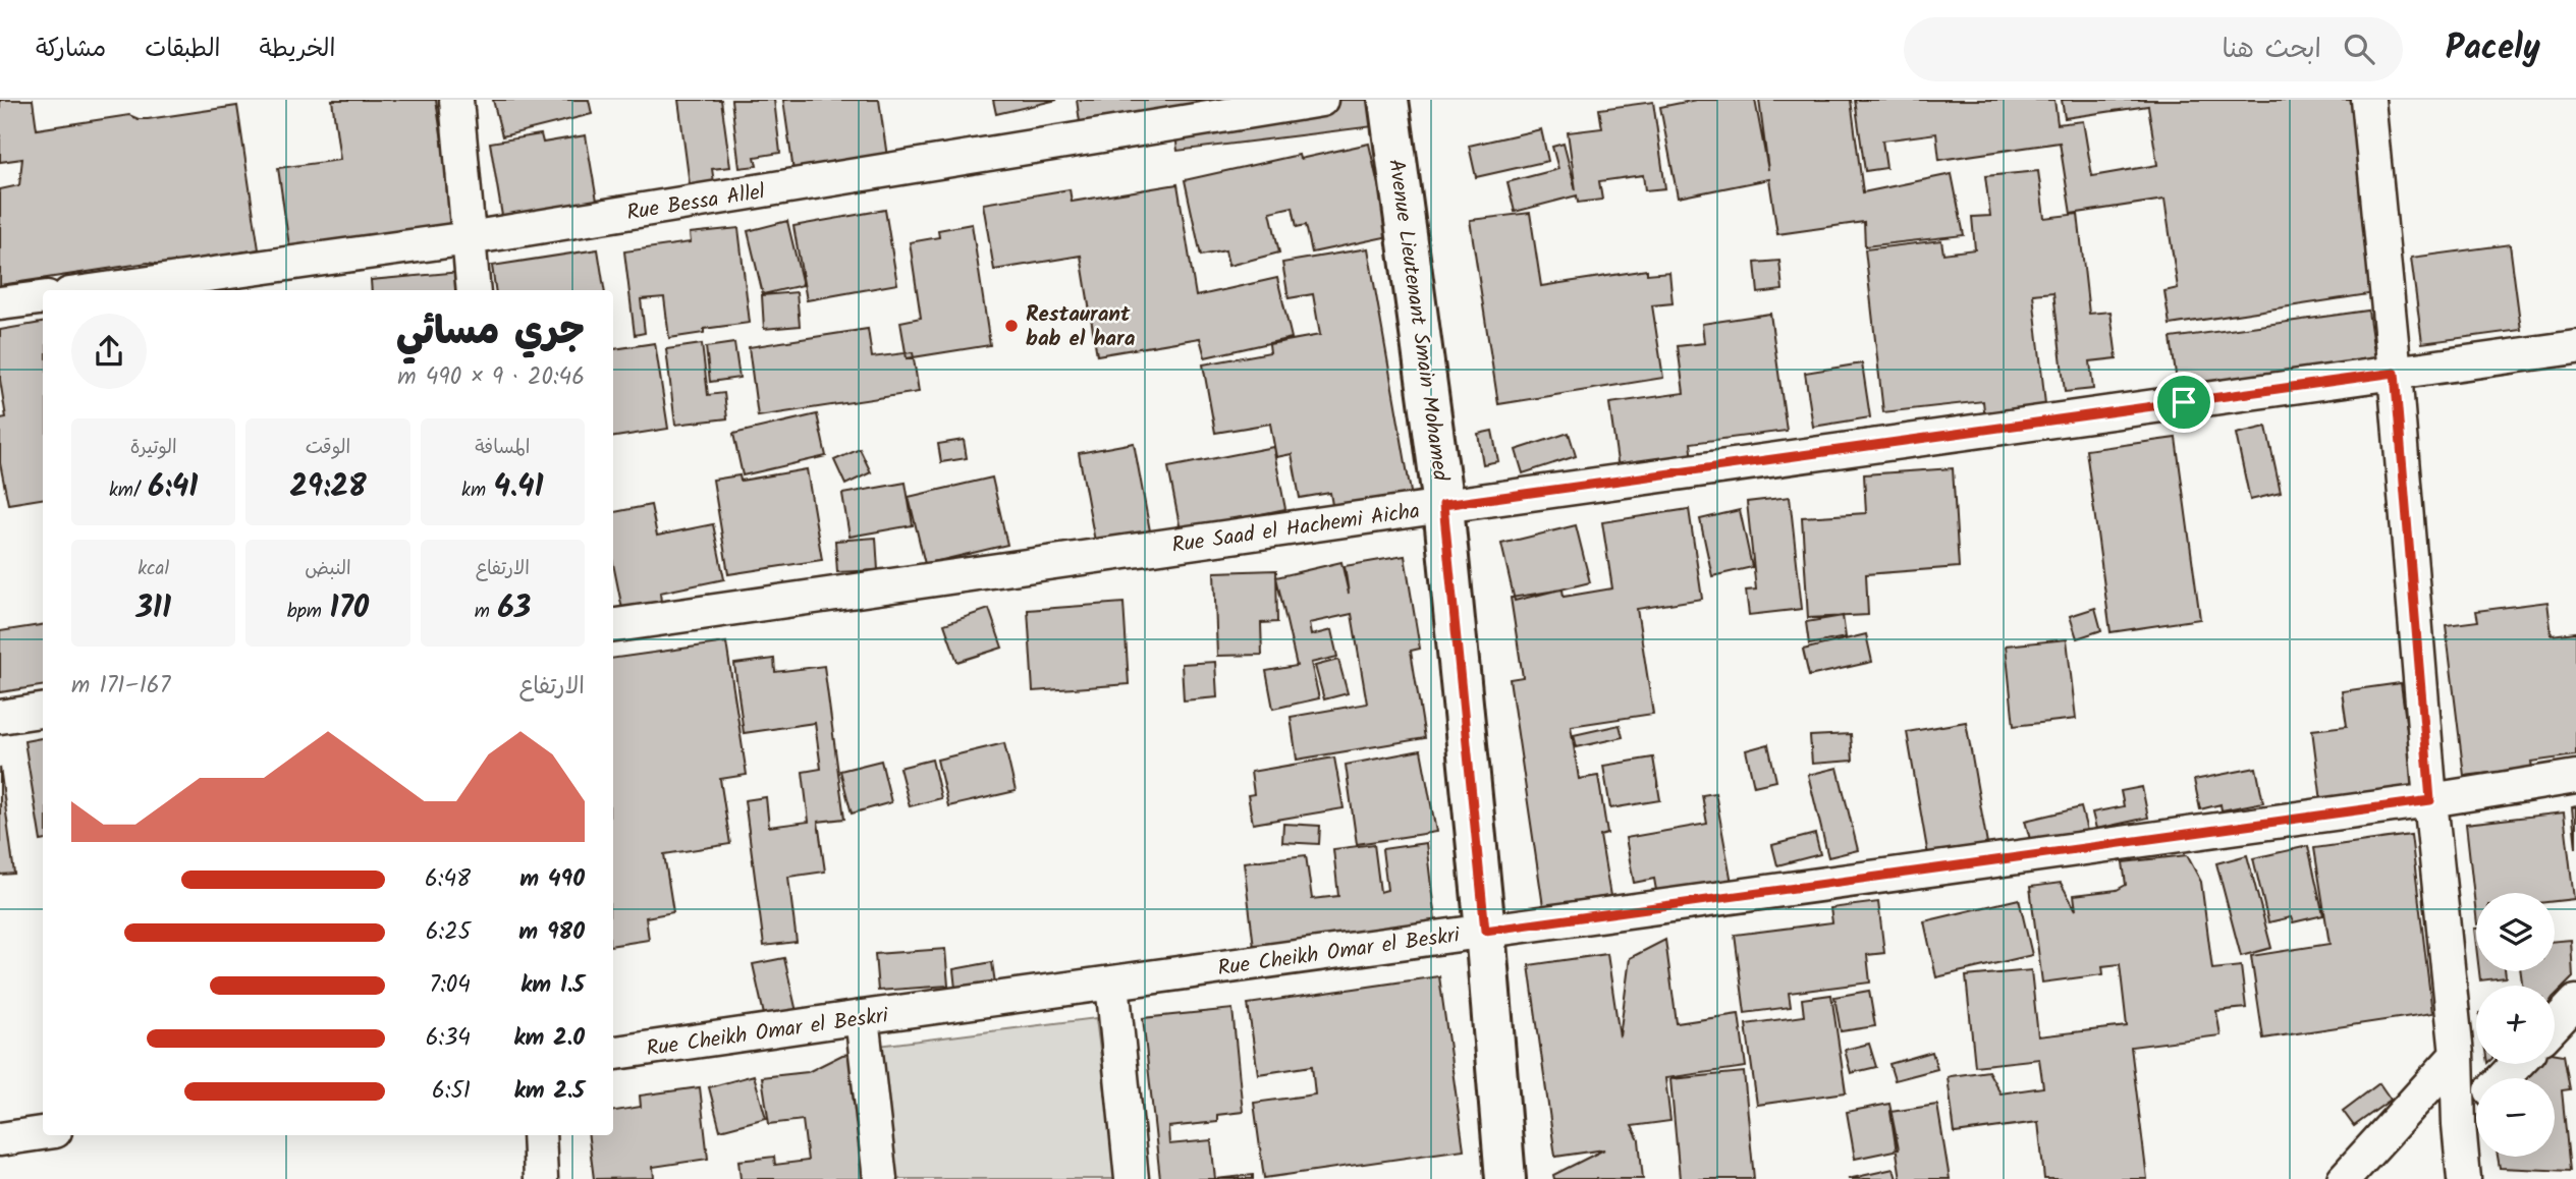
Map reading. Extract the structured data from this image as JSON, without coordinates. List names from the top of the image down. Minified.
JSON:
{"streets":{"main road":["Avenue Lieutenant Smain Mohamed"],"street":["Rue Bessa Allel","Rue Saad el Hachemi Aicha","Rue Cheikh Omar el Beskri"]},"crossings":[["Avenue Lieutenant Smain Mohamed","Rue Saad el Hachemi Aicha"],["Avenue Lieutenant Smain Mohamed","Rue Cheikh Omar el Beskri"]],"places":["Restaurant bab el hara"],"page":{"header":"Pacely","search":"ابحث هنا","nav":["الخريطة","الطبقات","مشاركة"],"heading":["جري مسائي","20:46 · 9 × 490 m"],"stats":[["المسافة","4.41 km"],["الوقت","29:28"],["الوتيرة","6:41 /km"],["الارتفاع","63 m"],["النبض","170 bpm"],["kcal","311"]],"chart":["الارتفاع","167–171 m"],"list":[{"name":"490 m","note":"6:48"},{"name":"980 m","note":"6:25"},{"name":"1.5 km","note":"7:04"},{"name":"2.0 km","note":"6:34"},{"name":"2.5 km","note":"6:51"}],"map_buttons":["+","−"]}}
